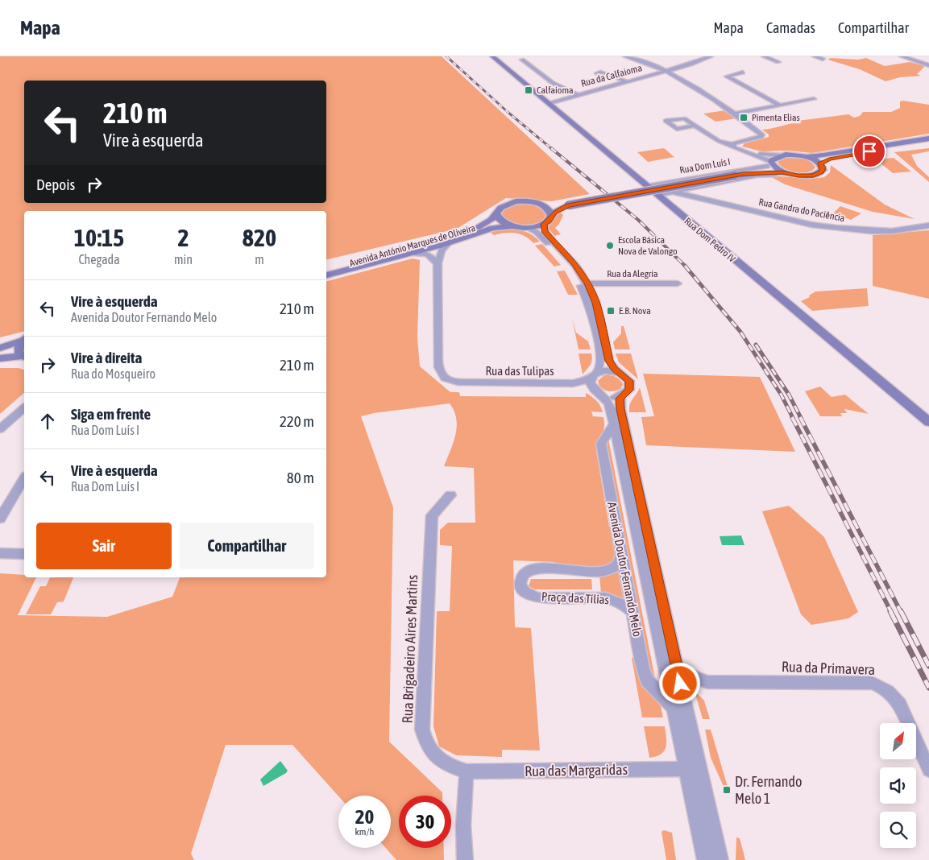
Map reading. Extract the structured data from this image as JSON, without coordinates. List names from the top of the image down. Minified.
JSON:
{"streets":{"main road":["Rua Dom Luís I","Rua Dom Pedro IV","Avenida António Marques de Oliveira"],"street":["Rua da Calfaioma","Rua Gandra do Paciência","Rua da Alegria","Rua das Tulipas","Avenida Doutor Fernando Melo","Praça das Tílias","Rua Brigadeiro Aires Martins","Rua da Primavera","Rua das Margaridas"]},"crossings":[["Rua da Calfaioma","Rua Dom Pedro IV"],["Rua Dom Luís I","Rua Gandra do Paciência"],["Rua Dom Luís I","Rua Dom Pedro IV"],["Rua Dom Luís I","Avenida António Marques de Oliveira"],["Avenida Doutor Fernando Melo","Praça das Tílias"],["Avenida Doutor Fernando Melo","Rua das Margaridas"],["Rua Brigadeiro Aires Martins","Rua das Margaridas"]],"places":{"transit":["Calfaioma","Pimenta Elias","E.B. Nova","Dr. Fernando Melo 1"],"other":["Escola Básica Nova de Valongo"]},"north":"top right","page":{"header":"Mapa","nav":["Mapa","Camadas","Compartilhar"],"turn":["210 m","Vire à esquerda"],"then":"Depois","eta":["10:15","Chegada","2","min","820","m"],"list":[{"name":"Vire à esquerda","note":"Avenida Doutor Fernando Melo","value":"210 m"},{"name":"Vire à direita","note":"Rua do Mosqueiro","value":"210 m"},{"name":"Siga em frente","note":"Rua Dom Luís I","value":"220 m"},{"name":"Vire à esquerda","note":"Rua Dom Luís I","value":"80 m"}],"buttons":["Sair","Compartilhar"],"speed":"20 km/h","limit":"30"}}
